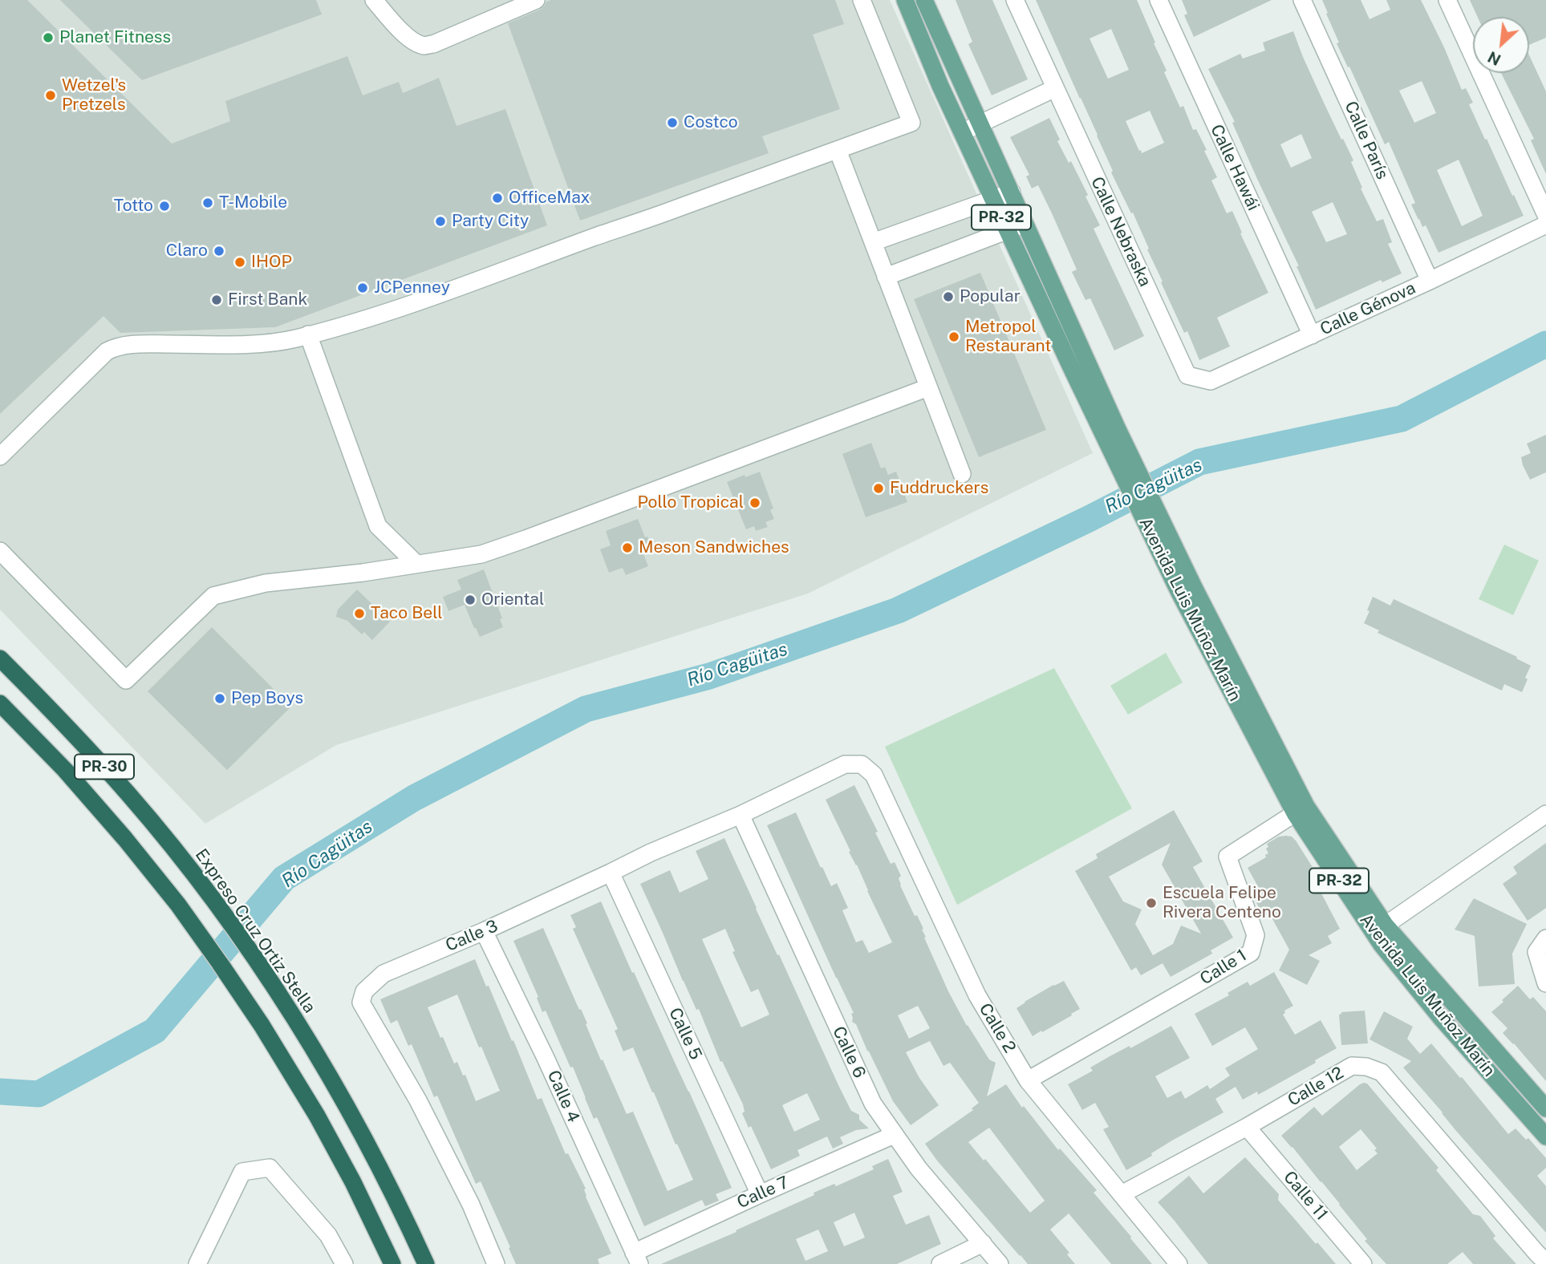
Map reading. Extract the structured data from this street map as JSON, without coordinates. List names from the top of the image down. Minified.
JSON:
{"streets":{"highway":["PR-30","Expreso Cruz Ortiz Stella"],"main road":["PR-32","Avenida Luis Muñoz Marín"],"street":["Calle París","Calle Hawái","Calle Nebraska","Calle Génova","Calle 3","Calle 1","Calle 2","Calle 5","Calle 6","Calle 12","Calle 4","Calle 7","Calle 11"]},"crossings":[["Calle París","Calle Génova"],["Calle Hawái","Calle Génova"],["Calle Nebraska","Calle Génova"],["Avenida Luis Muñoz Marín","Calle 1"],["Calle 3","Calle 2"],["Calle 3","Calle 5"],["Calle 3","Calle 6"],["Calle 3","Calle 4"],["Calle 1","Calle 2"],["Calle 2","Calle 12"],["Calle 5","Calle 7"],["Calle 6","Calle 7"],["Calle 12","Calle 11"],["Calle 4","Calle 7"]],"water":["Río Cagüitas"],"places":["Planet Fitness","Wetzel's Pretzels","Costco","OfficeMax","T-Mobile","Totto","Party City","Claro","IHOP","JCPenney","Popular","First Bank","Metropol Restaurant","Fuddruckers","Pollo Tropical","Meson Sandwiches","Oriental","Taco Bell","Pep Boys","Escuela Felipe Rivera Centeno"],"north":"bottom left"}
